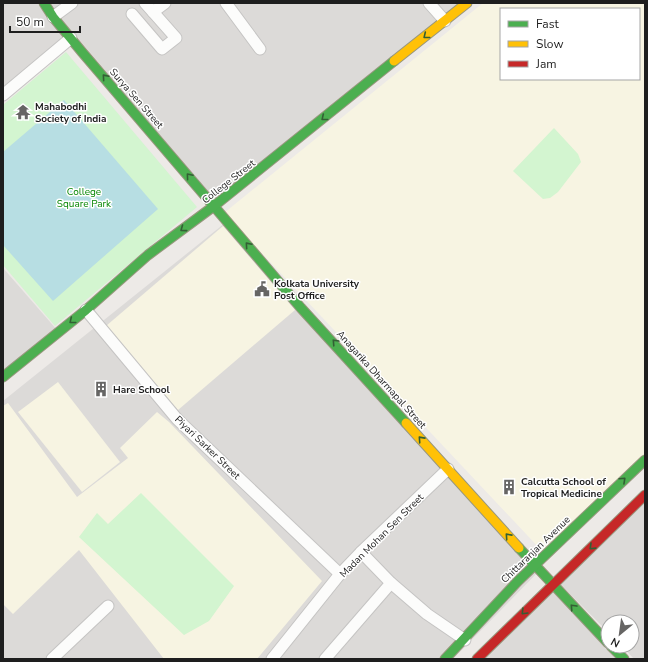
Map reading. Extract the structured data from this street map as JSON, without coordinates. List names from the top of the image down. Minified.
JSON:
{"streets":{"main road":["Surya Sen Street","College Street","Anagarika Dharmapal Street","Chittaranjan Avenue"],"street":["Piyari Sarker Street","Madan Mohan Sen Street"]},"crossings":[["Surya Sen Street","College Street"],["Surya Sen Street","Anagarika Dharmapal Street"],["College Street","Anagarika Dharmapal Street"],["College Street","Piyari Sarker Street"],["Anagarika Dharmapal Street","Madan Mohan Sen Street"],["Anagarika Dharmapal Street","Chittaranjan Avenue"],["Piyari Sarker Street","Madan Mohan Sen Street"]],"one_way":["Surya Sen Street","College Street","Anagarika Dharmapal Street"],"parks":["College Square Park"],"places":{"temple":["Mahabodhi Society of India"],"public building":["Kolkata University Post Office"],"building":["Hare School","Calcutta School of Tropical Medicine"]},"legend":["Fast","Slow","Jam"],"scale_bar":"50 m","north":"bottom left"}
